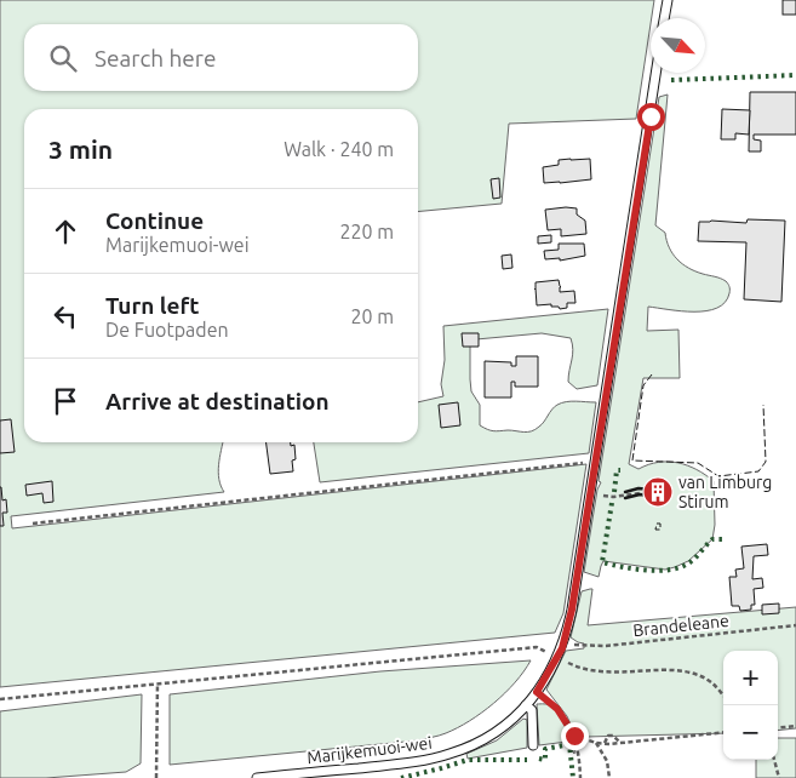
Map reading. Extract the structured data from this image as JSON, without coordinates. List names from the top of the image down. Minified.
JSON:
{"streets":{"lane":["Marijkemuoi-wei"],"path":["Brandeleane"]},"places":{"building":["van Limburg Stirum"]},"north":"bottom right","page":{"search":"Search here","heading":["3 min","Walk · 240 m"],"list":[["Continue","Marijkemuoi-wei","220 m"],["Turn left","De Fuotpaden","20 m"],"Arrive at destination"],"map_buttons":["+","−"]}}
